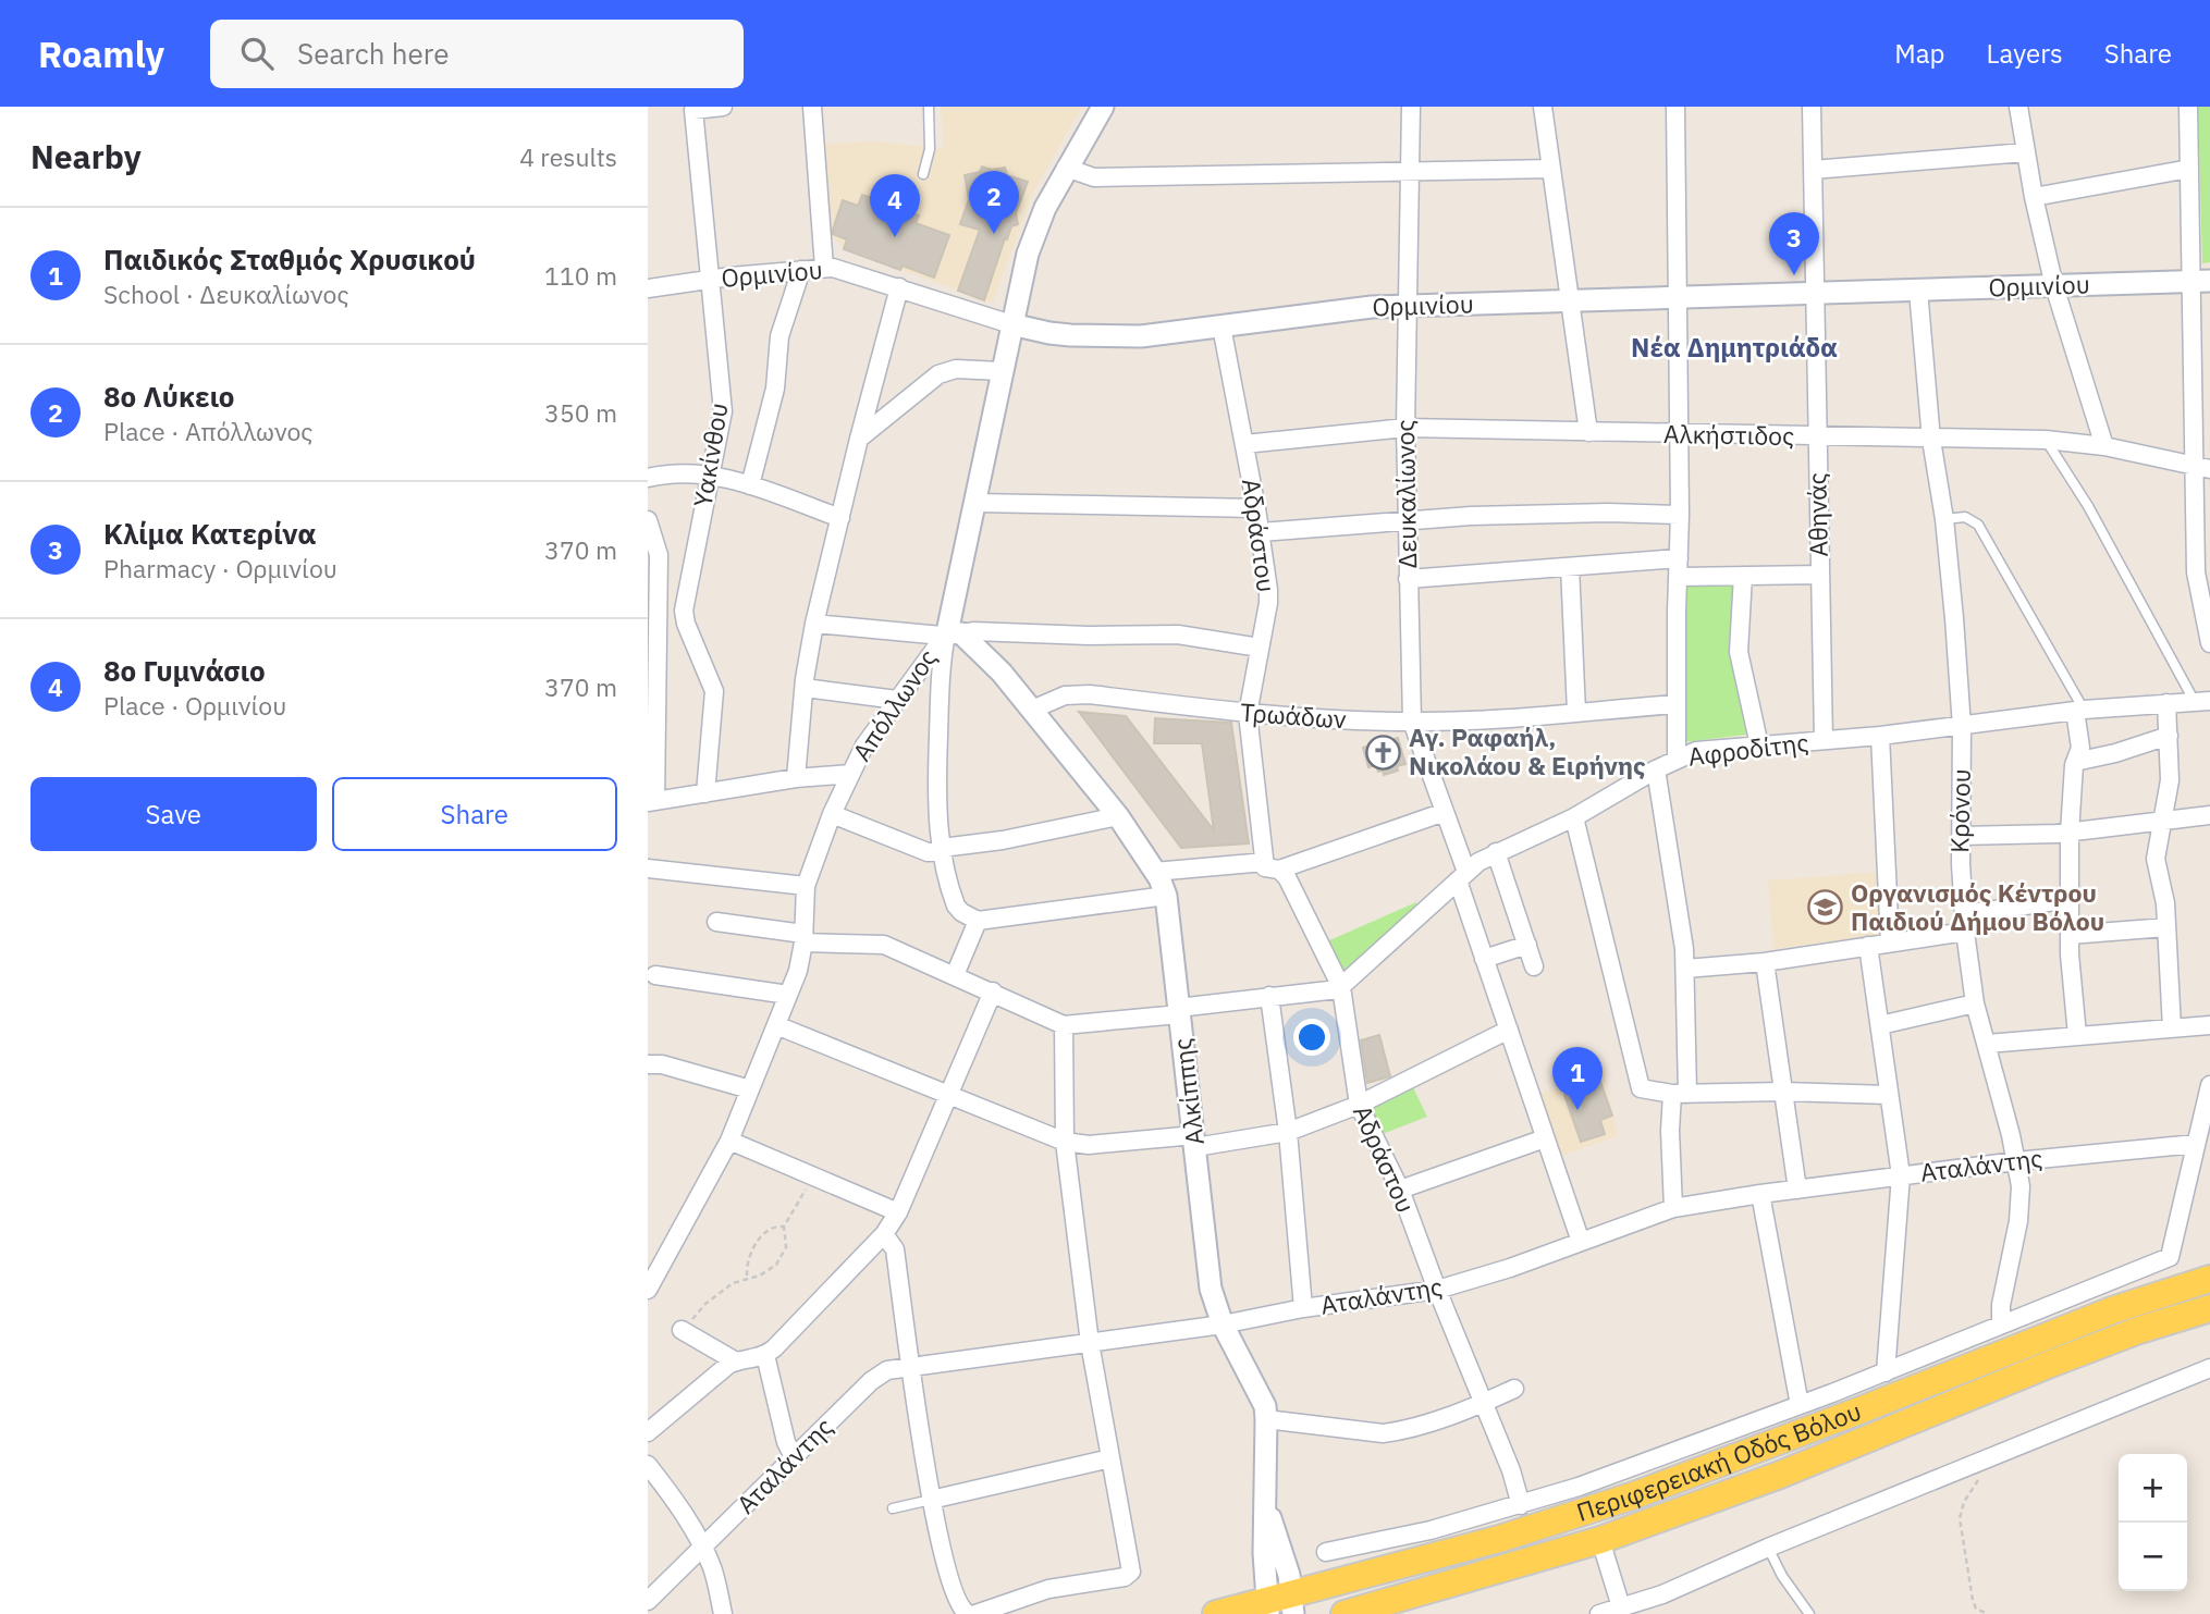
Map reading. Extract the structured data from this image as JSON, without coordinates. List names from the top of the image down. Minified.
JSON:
{"streets":{"main road":["Περιφερειακή Οδός Βόλου"],"street":["Ορμινίου","Αλκήστιδος","Υακίνθου","Δευκαλίωνος","Αθηνάς","Αδράστου","Απόλλωνος","Τρωάδων","Αφροδίτης","Κρόνου","Αλκίππης","Αταλάντης"]},"crossings":[["Ορμινίου","Υακίνθου"],["Ορμινίου","Δευκαλίωνος"],["Ορμινίου","Αθηνάς"],["Ορμινίου","Αδράστου"],["Ορμινίου","Απόλλωνος"],["Ορμινίου","Κρόνου"],["Αλκήστιδος","Δευκαλίωνος"],["Αλκήστιδος","Αθηνάς"],["Αλκήστιδος","Αδράστου"],["Αλκήστιδος","Κρόνου"],["Δευκαλίωνος","Τρωάδων"],["Δευκαλίωνος","Αφροδίτης"],["Δευκαλίωνος","Αταλάντης"],["Αθηνάς","Αφροδίτης"],["Αδράστου","Τρωάδων"],["Αδράστου","Αφροδίτης"],["Αδράστου","Αταλάντης"],["Τρωάδων","Αλκίππης"],["Αφροδίτης","Κρόνου"],["Κρόνου","Αταλάντης"],["Αλκίππης","Αταλάντης"],["Αλκίππης","Περιφερειακή Οδός Βόλου"]],"districts":["Νέα Δημητριάδα"],"places":{"church":["Αγ. Ραφαήλ, Νικολάου & Ειρήνης"],"school or university":["Οργανισμός Κέντρου Παιδιού Δήμου Βόλου"]},"page":{"header":"Roamly","search":"Search here","nav":["Map","Layers","Share"],"heading":["Nearby","4 results"],"pins":["2","4","3","1"],"list":[{"mark":"1","name":"Παιδικός Σταθμός Χρυσικού","note":"School · Δευκαλίωνος","value":"110 m"},{"mark":"2","name":"8ο Λύκειο","note":"Place · Απόλλωνος","value":"350 m"},{"mark":"3","name":"Κλίμα Κατερίνα","note":"Pharmacy · Ορμινίου","value":"370 m"},{"mark":"4","name":"8ο Γυμνάσιο","note":"Place · Ορμινίου","value":"370 m"}],"buttons":["Save","Share"],"map_buttons":["+","−"]}}
